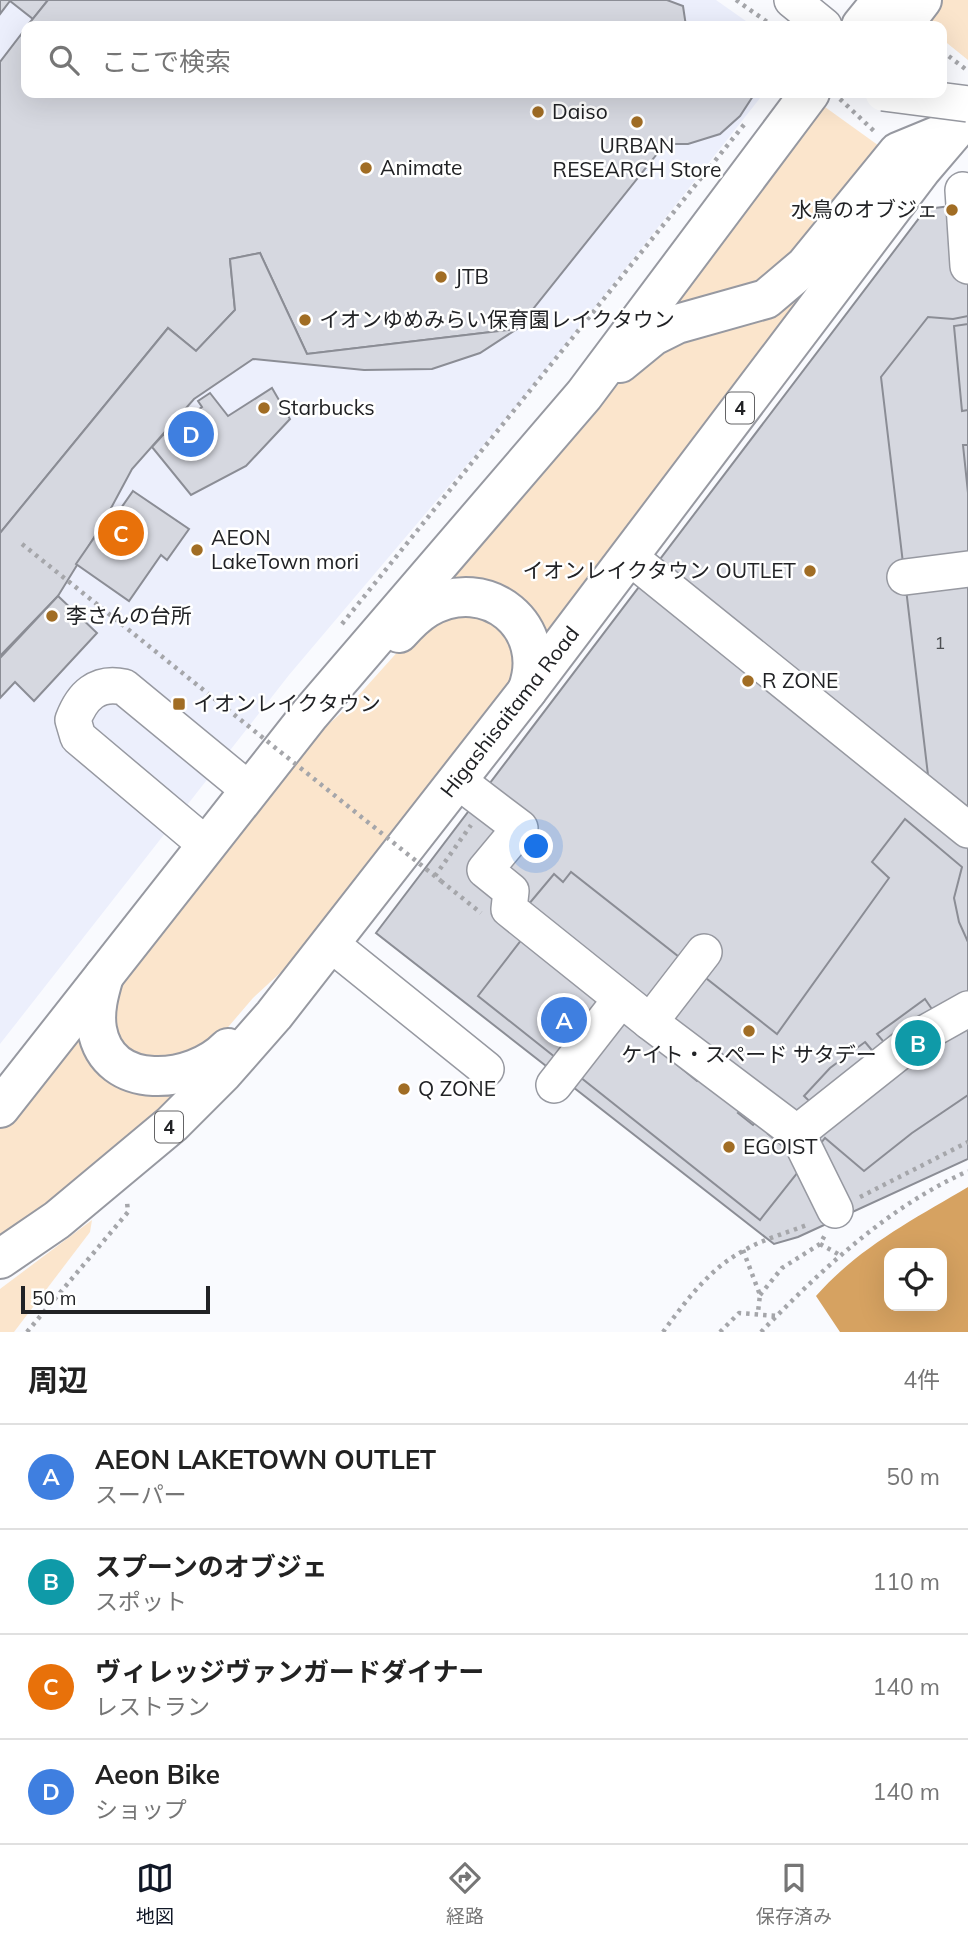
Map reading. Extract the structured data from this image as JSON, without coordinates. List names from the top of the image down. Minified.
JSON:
{"streets":{"highway":["4","Higashisaitama Road"]},"crossings":[["4","Higashisaitama Road"]],"places":{"other":["Daiso","URBAN RESEARCH Store","Animate","水鳥のオブジェ","JTB","イオンゆめみらい保育園レイクタウン","Starbucks","AEON LakeTown mori","イオンレイクタウン OUTLET","李さんの台所","R ZONE","ケイト・スペード サタデー","Q ZONE","EGOIST"],"transit":["イオンレイクタウン"]},"house_numbers":["1"],"scale_bar":"50 m","page":{"search":"ここで検索","pins":["D","C","A","B"],"scale":"50 m","heading":["周辺","4件"],"list":[{"mark":"A","name":"AEON LAKETOWN OUTLET","note":"スーパー","value":"50 m"},{"mark":"B","name":"スプーンのオブジェ","note":"スポット","value":"110 m"},{"mark":"C","name":"ヴィレッジヴァンガードダイナー","note":"レストラン","value":"140 m"},{"mark":"D","name":"Aeon Bike","note":"ショップ","value":"140 m"}],"nav":["地図","経路","保存済み"]}}
